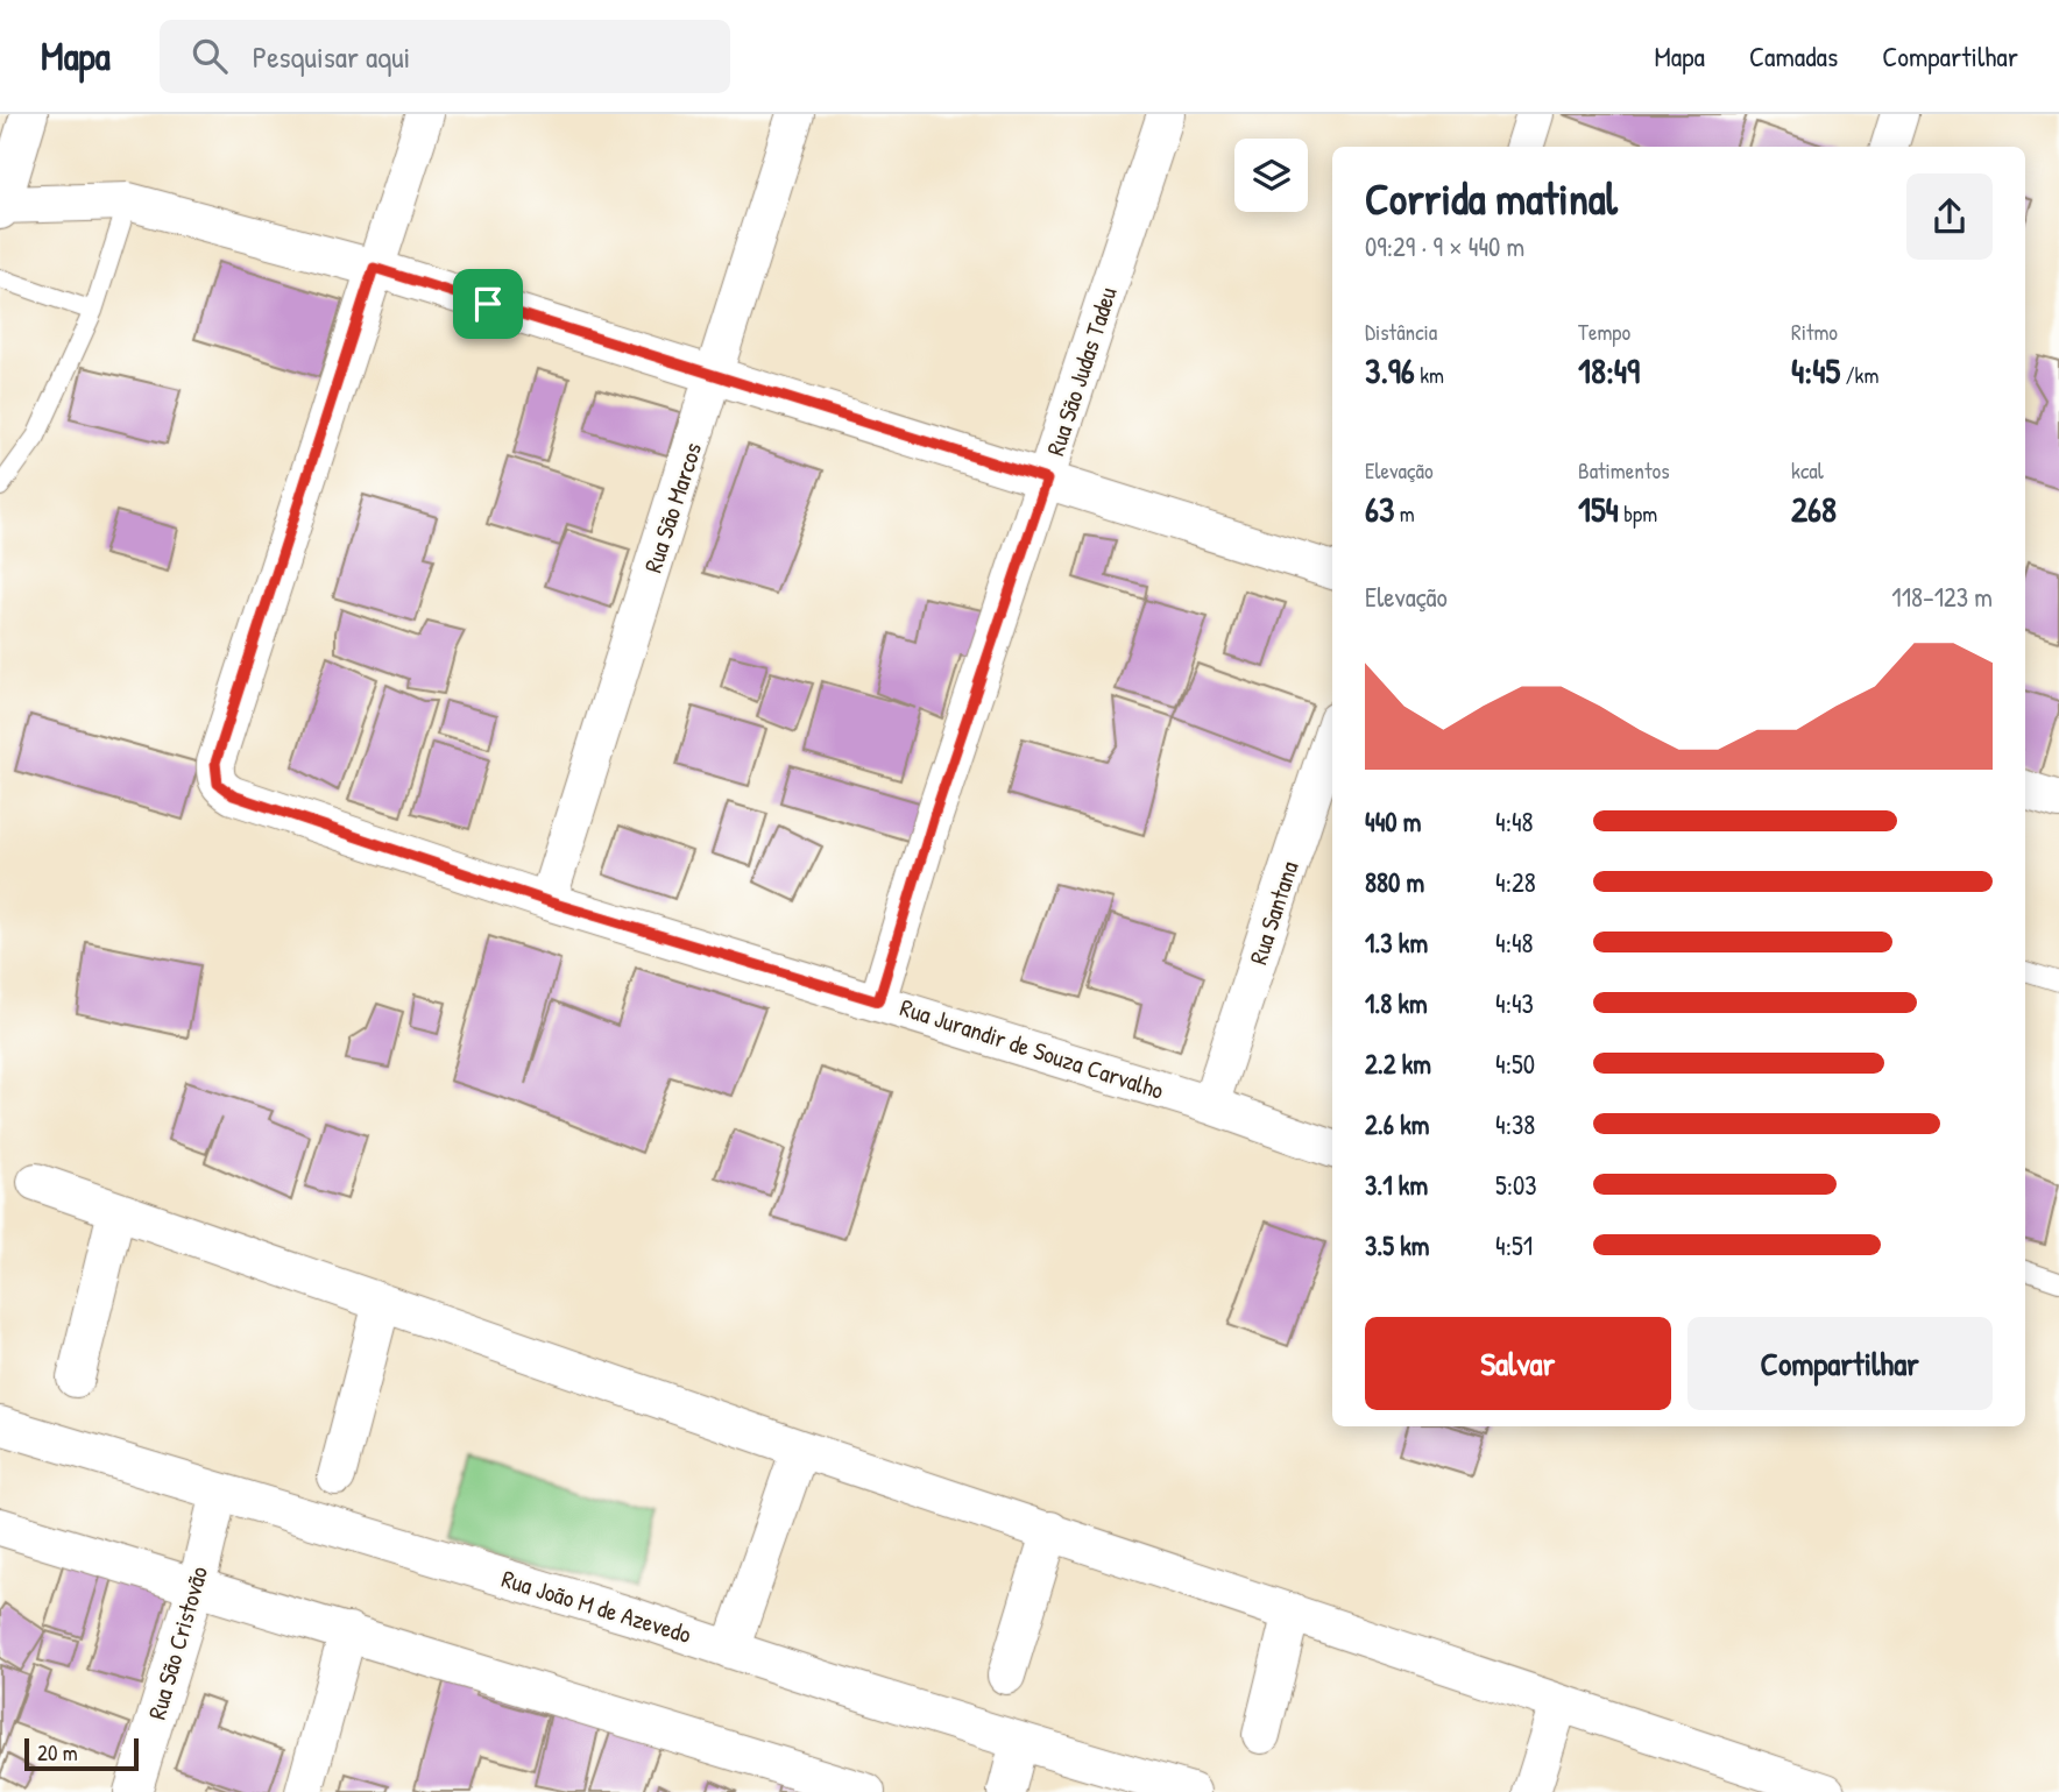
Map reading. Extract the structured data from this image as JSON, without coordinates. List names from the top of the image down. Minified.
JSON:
{"streets":{"street":["Rua São Judas Tadeu","Rua São Marcos","Rua Santana","Rua Jurandir de Souza Carvalho","Rua João M de Azevedo","Rua São Cristovão"]},"crossings":[["Rua São Judas Tadeu","Rua Jurandir de Souza Carvalho"],["Rua São Marcos","Rua Jurandir de Souza Carvalho"],["Rua Santana","Rua Jurandir de Souza Carvalho"],["Rua João M de Azevedo","Rua São Cristovão"]],"scale_bar":"20 m","page":{"header":"Mapa","search":"Pesquisar aqui","nav":["Mapa","Camadas","Compartilhar"],"heading":["Corrida matinal","09:29 · 9 × 440 m"],"stats":[["Distância","3.96 km"],["Tempo","18:49"],["Ritmo","4:45 /km"],["Elevação","63 m"],["Batimentos","154 bpm"],["kcal","268"]],"chart":["Elevação","118–123 m"],"list":[{"name":"440 m","note":"4:48"},{"name":"880 m","note":"4:28"},{"name":"1.3 km","note":"4:48"},{"name":"1.8 km","note":"4:43"},{"name":"2.2 km","note":"4:50"},{"name":"2.6 km","note":"4:38"},{"name":"3.1 km","note":"5:03"},{"name":"3.5 km","note":"4:51"}],"buttons":["Salvar","Compartilhar"],"scale":"20 m"}}
